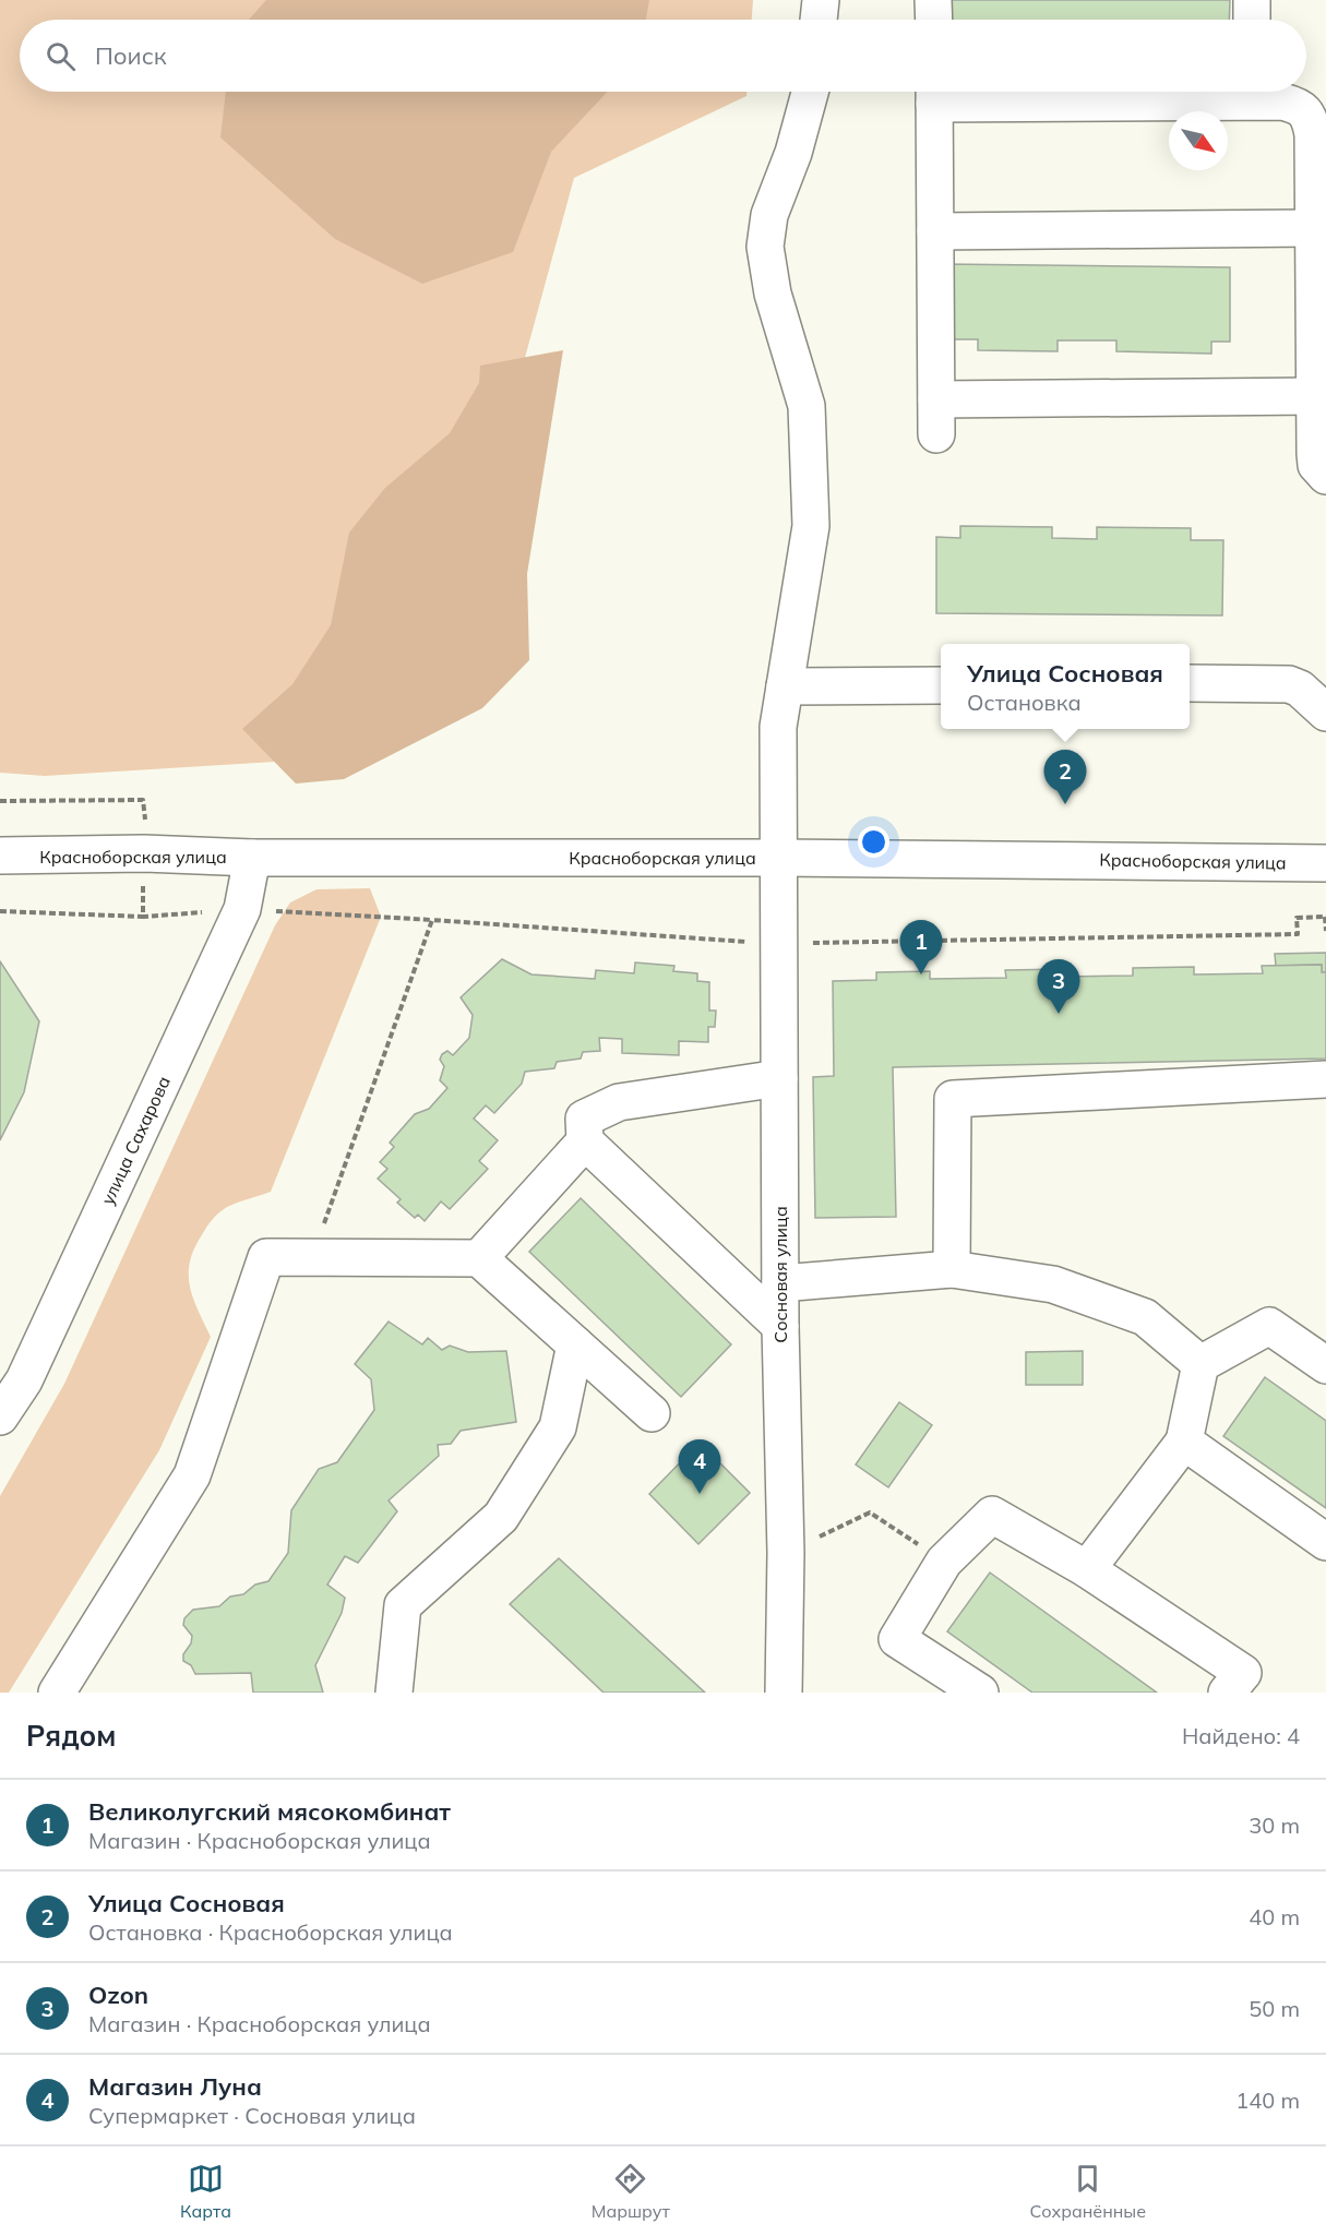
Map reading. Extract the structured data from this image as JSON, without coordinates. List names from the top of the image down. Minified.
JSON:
{"streets":{"street":["Красноборская улица","улица Сахарова","Сосновая улица"]},"crossings":[["Красноборская улица","улица Сахарова"],["Красноборская улица","Сосновая улица"]],"north":"bottom right","page":{"search":"Поиск","popup":["Улица Сосновая","Остановка"],"pins":["2","1","3","4"],"heading":["Рядом","Найдено: 4"],"list":[{"mark":"1","name":"Великолугский мясокомбинат","note":"Магазин · Красноборская улица","value":"30 m"},{"mark":"2","name":"Улица Сосновая","note":"Остановка · Красноборская улица","value":"40 m"},{"mark":"3","name":"Ozon","note":"Магазин · Красноборская улица","value":"50 m"},{"mark":"4","name":"Магазин Луна","note":"Супермаркет · Сосновая улица","value":"140 m"}],"nav":["Карта","Маршрут","Сохранённые"]}}
